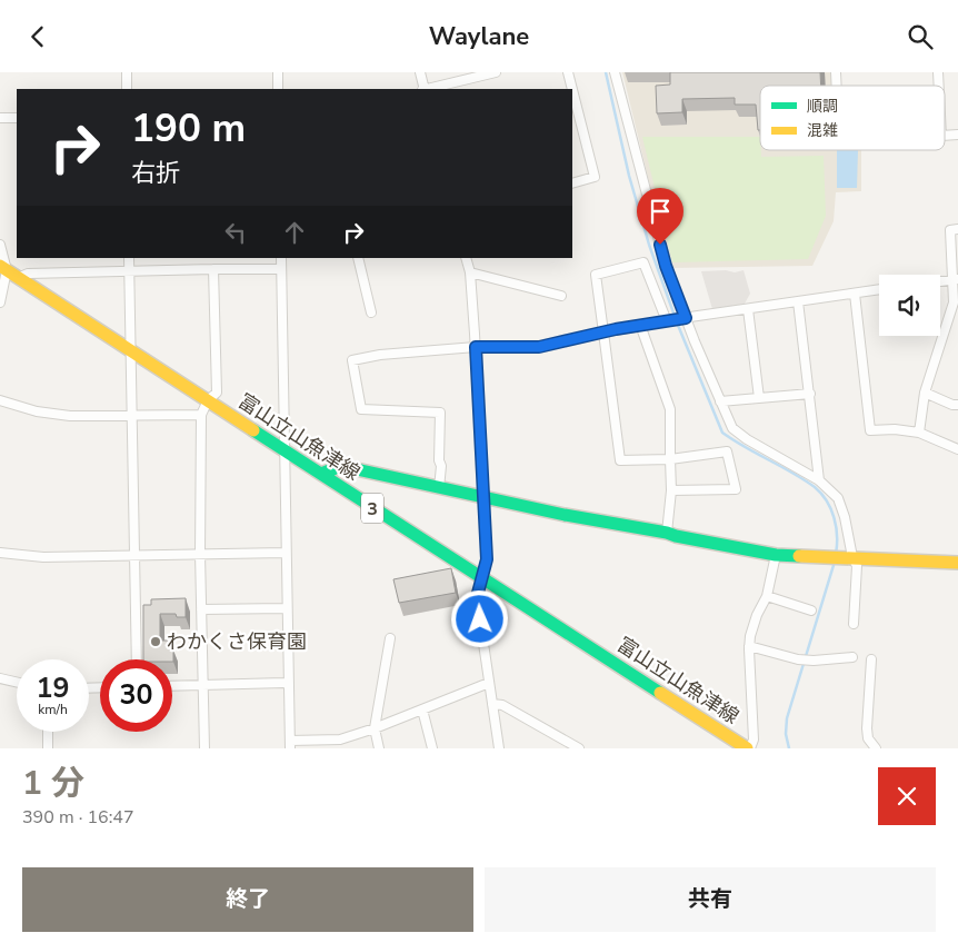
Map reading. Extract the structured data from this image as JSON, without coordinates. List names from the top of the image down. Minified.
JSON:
{"streets":{"main road":["富山立山魚津線","3"]},"places":["わかくさ保育園"],"legend":["順調","混雑"],"page":{"header":"Waylane","turn":["190 m","右折"],"speed":"19 km/h","limit":"30","heading":["1 分","390 m · 16:47"],"buttons":["終了","共有"]}}
